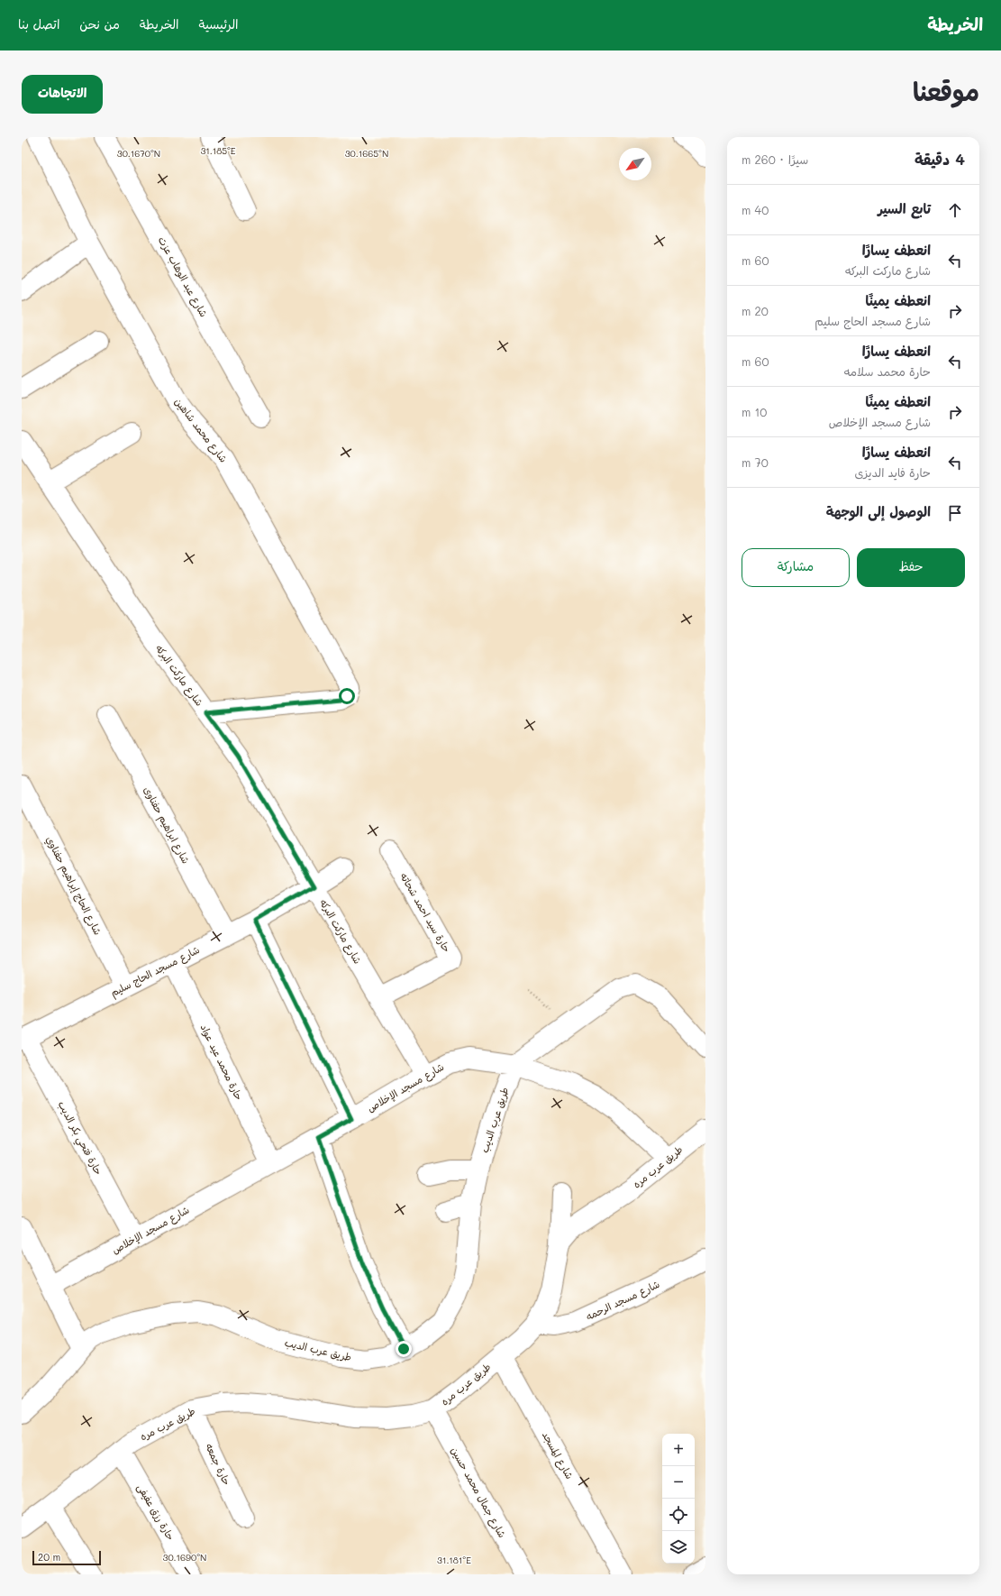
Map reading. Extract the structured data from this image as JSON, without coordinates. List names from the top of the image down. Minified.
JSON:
{"streets":{"street":["شارع عبد الوهاب عزت","شارع محمد شاهين","شارع ماركت البركه","شارع ابراهيم حفناوى","شارع الحاج إبراهيم حفناوي","حارة سيد احمد شحاته","شارع مسجد الحاج سليم","حارة محمد عيد عواد","شارع مسجد الإخلاص","طريق عرب الديب","حارة فتحي بكر الديب","طريق عرب مره","شارع مسجد الرحمه","شارع المسجد","حارة جمعه","شارع جمال محمد حسين","حارة رزق عفيفى"]},"crossings":[["شارع محمد شاهين","شارع ماركت البركه"],["شارع ماركت البركه","حارة سيد احمد شحاته"],["شارع ماركت البركه","شارع مسجد الحاج سليم"],["شارع ماركت البركه","شارع مسجد الإخلاص"],["شارع ابراهيم حفناوى","شارع مسجد الحاج سليم"],["شارع الحاج إبراهيم حفناوي","شارع مسجد الحاج سليم"],["شارع مسجد الحاج سليم","حارة محمد عيد عواد"],["شارع مسجد الحاج سليم","حارة فتحي بكر الديب"],["حارة محمد عيد عواد","شارع مسجد الإخلاص"],["شارع مسجد الإخلاص","طريق عرب الديب"],["شارع مسجد الإخلاص","حارة فتحي بكر الديب"],["شارع مسجد الإخلاص","طريق عرب مره"],["طريق عرب مره","شارع مسجد الرحمه"],["طريق عرب مره","شارع المسجد"],["طريق عرب مره","حارة جمعه"],["طريق عرب مره","شارع جمال محمد حسين"],["طريق عرب مره","حارة رزق عفيفى"]],"scale_bar":"20 m","north":"bottom left","page":{"header":"الخريطة","nav":["الرئيسية","الخريطة","من نحن","اتصل بنا"],"title":"موقعنا","buttons":["الاتجاهات",["حفظ","مشاركة"]],"heading":["4 دقيقة","سيرًا · 260 m"],"list":[["تابع السير","40 m"],["انعطف يسارًا","شارع ماركت البركه","60 m"],["انعطف يمينًا","شارع مسجد الحاج سليم","20 m"],["انعطف يسارًا","حارة محمد سلامه","60 m"],["انعطف يمينًا","شارع مسجد الإخلاص","10 m"],["انعطف يسارًا","حارة فايد الديزى","70 m"],"الوصول إلى الوجهة"],"map_buttons":["+","−"],"scale":"20 m"},"coordinates":["31.185°E","30.1670°N","30.1665°N","30.1690°N","31.181°E"]}
